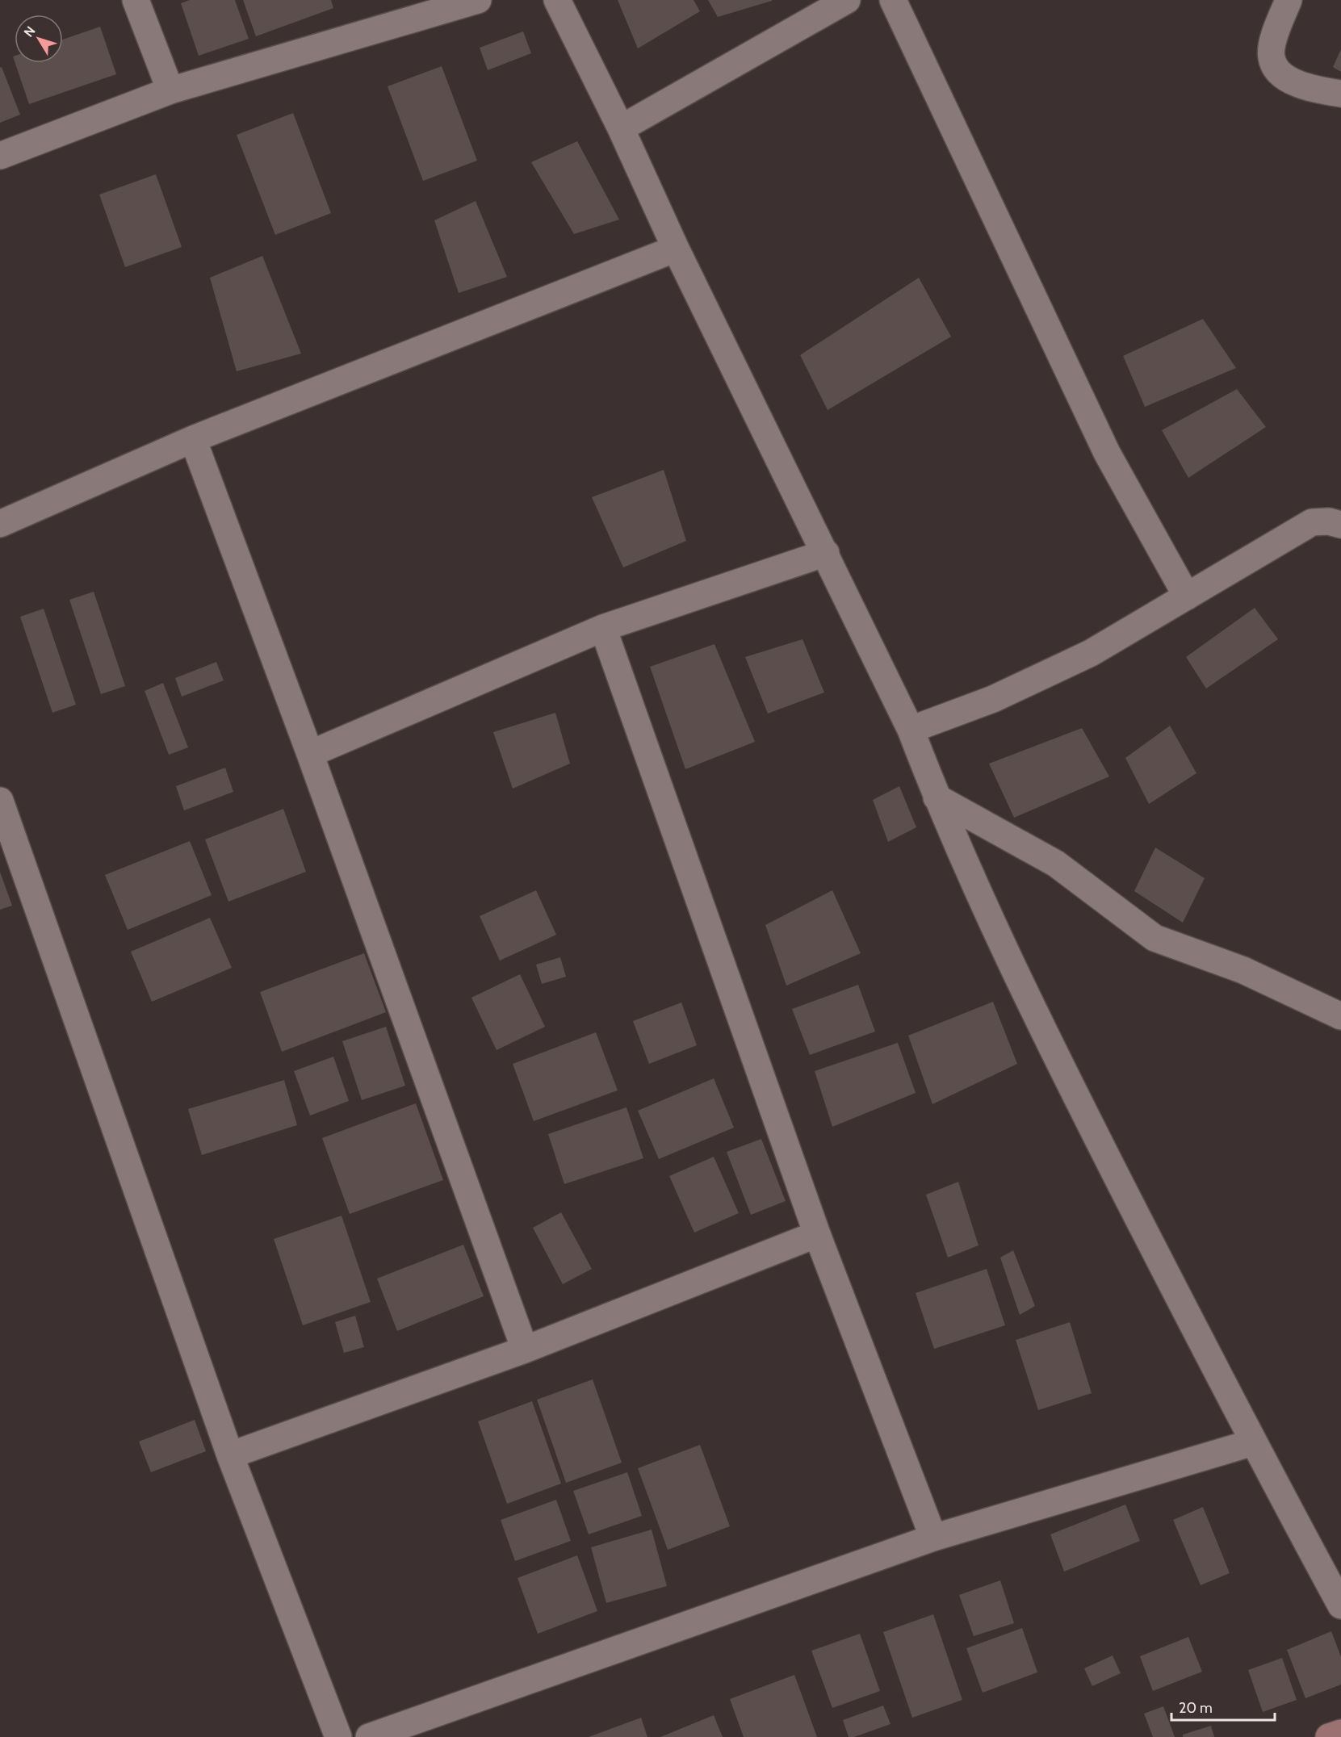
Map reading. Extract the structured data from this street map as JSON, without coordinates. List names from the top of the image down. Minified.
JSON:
{"scale_bar":"20 m","north":"top left"}
